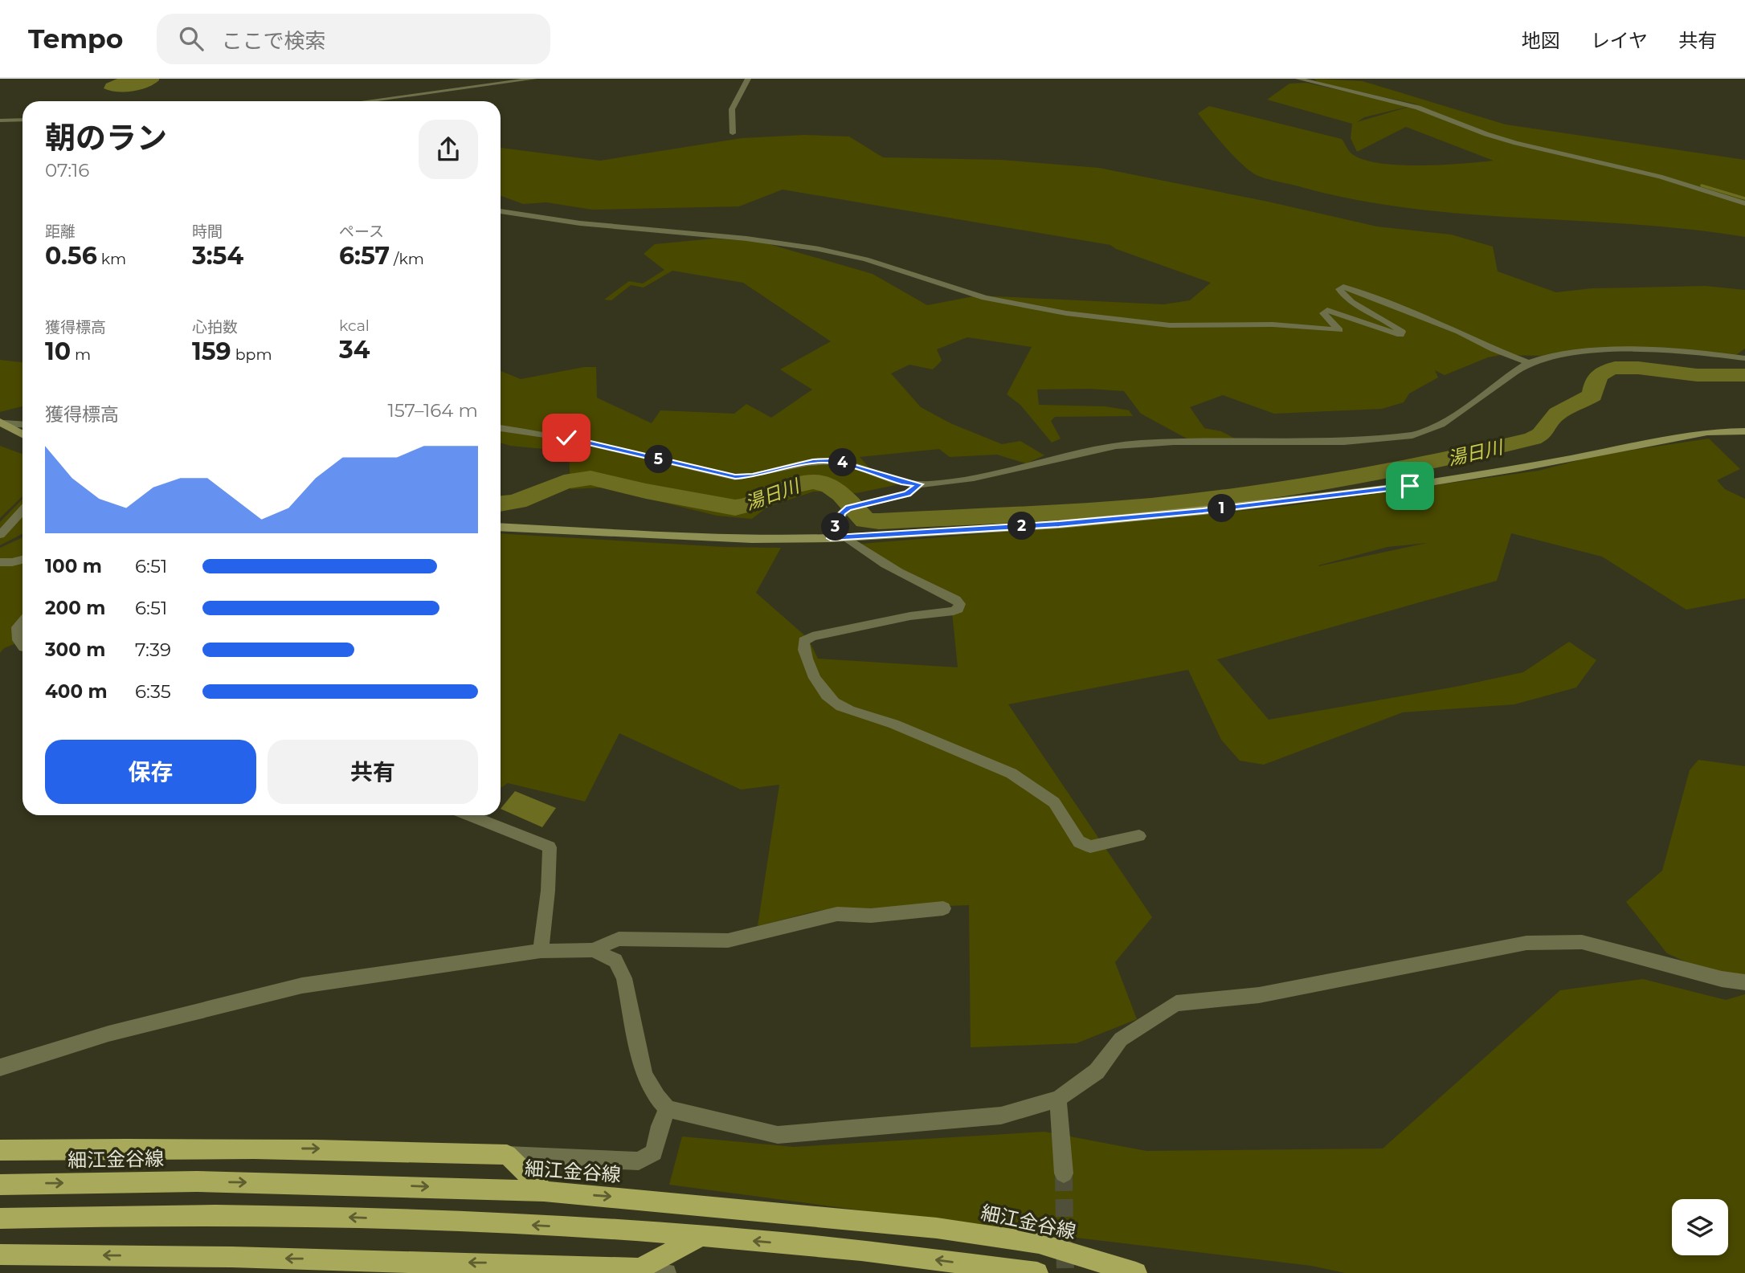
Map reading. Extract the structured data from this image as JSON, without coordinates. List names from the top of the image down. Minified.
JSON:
{"streets":{"main road":["細江金谷線"]},"water":["湯日川"],"page":{"header":"Tempo","search":"ここで検索","nav":["地図","レイヤ","共有"],"heading":["朝のラン","07:16"],"stats":[["距離","0.56 km"],["時間","3:54"],["ペース","6:57 /km"],["獲得標高","10 m"],["心拍数","159 bpm"],["kcal","34"]],"chart":["獲得標高","157–164 m"],"pins":["5","4","1","2","3"],"list":[{"name":"100 m","note":"6:51"},{"name":"200 m","note":"6:51"},{"name":"300 m","note":"7:39"},{"name":"400 m","note":"6:35"}],"buttons":["保存","共有"]}}
